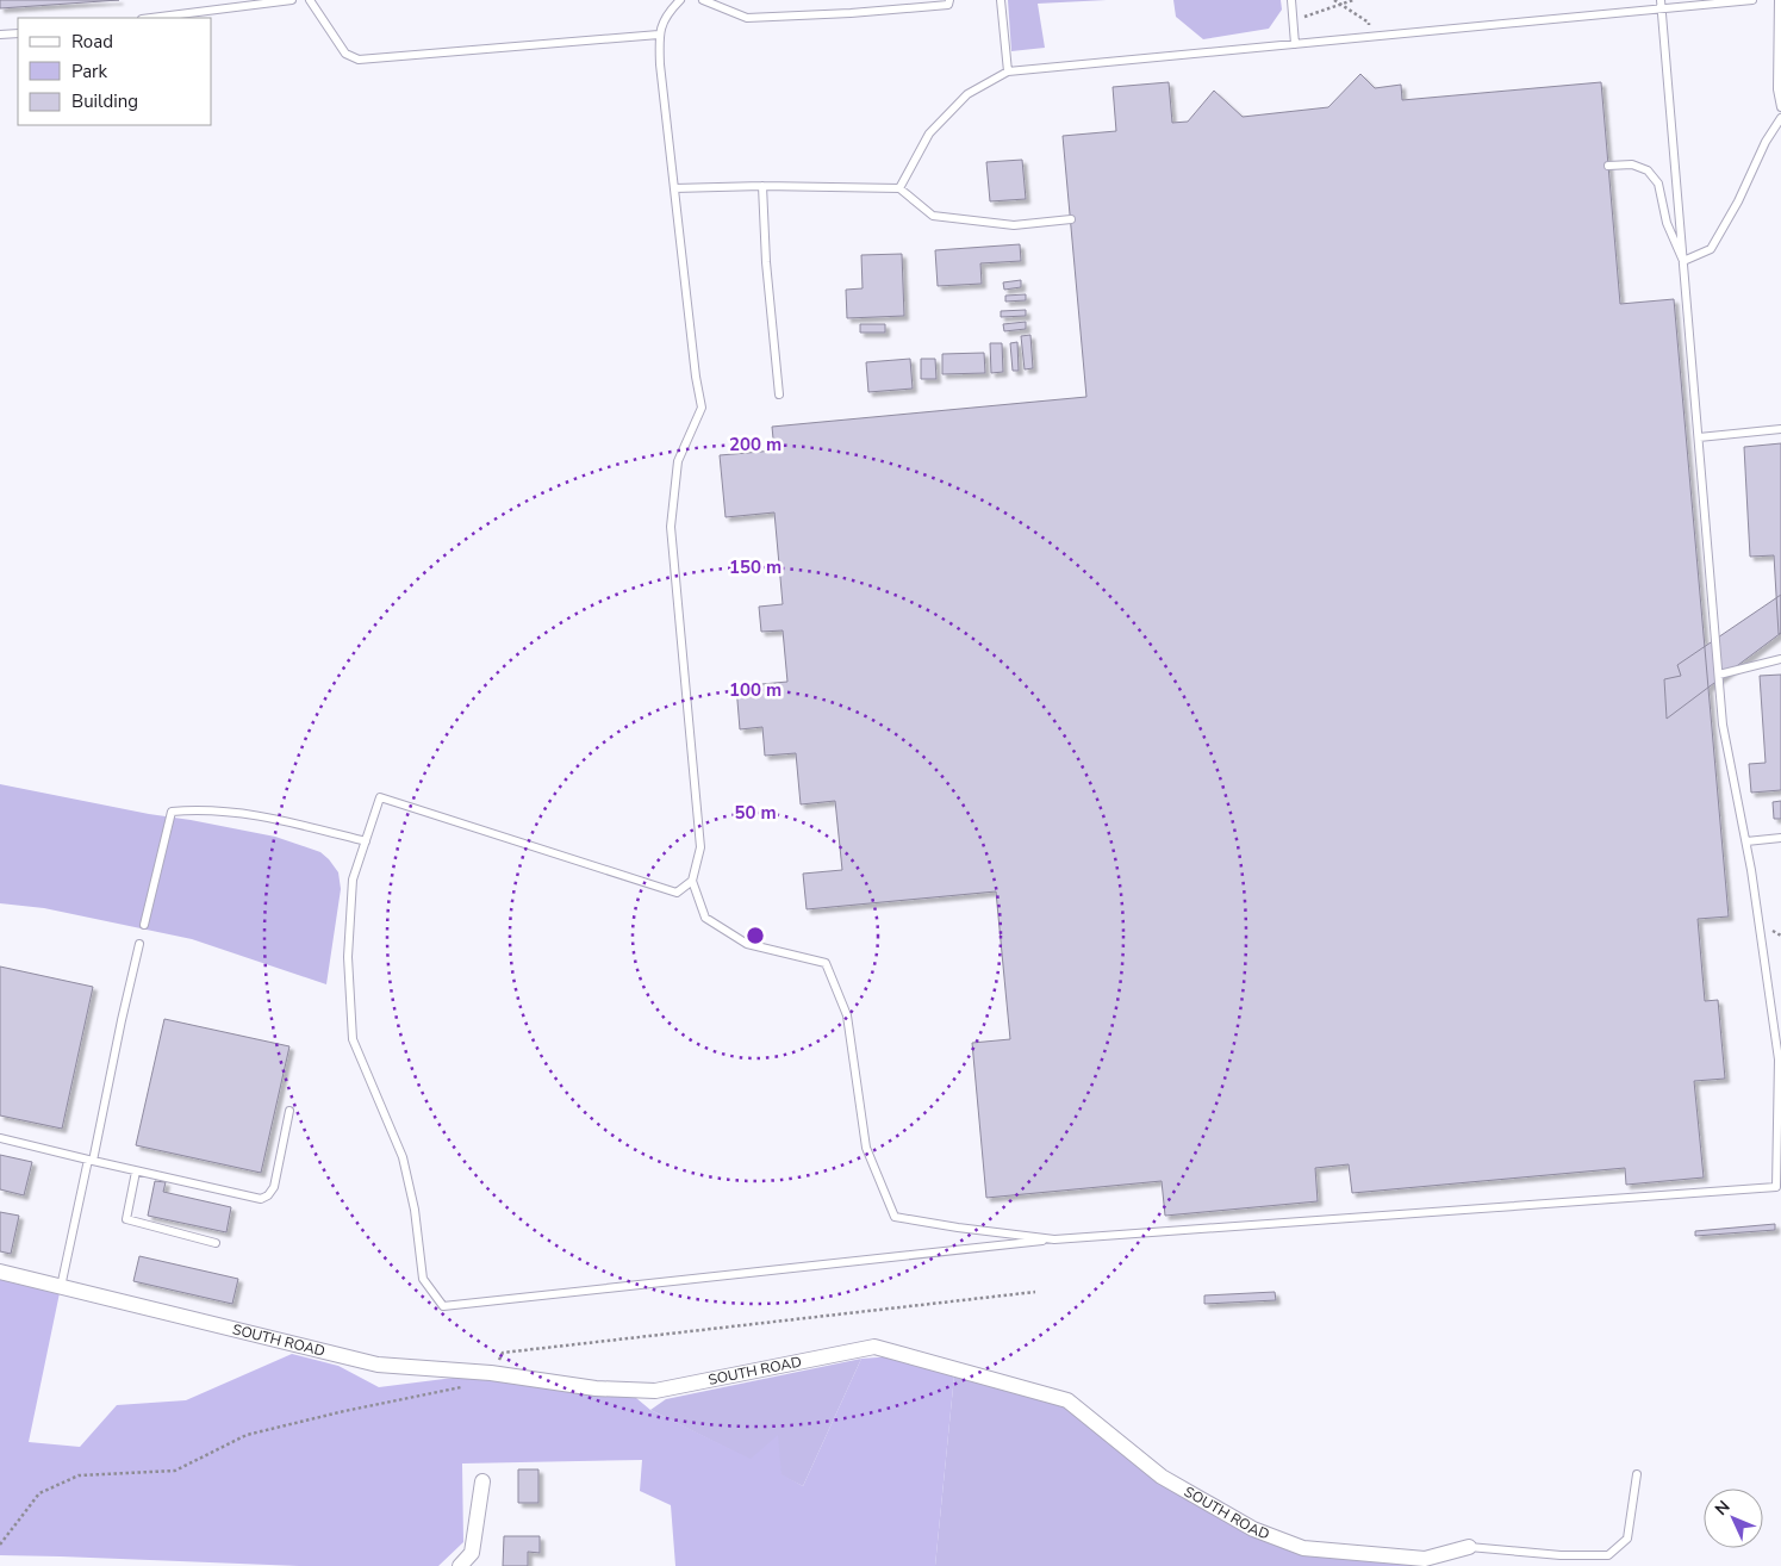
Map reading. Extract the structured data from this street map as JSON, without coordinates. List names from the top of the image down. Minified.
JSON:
{"streets":{"street":["SOUTH ROAD"]},"legend":["Road","Park","Building"],"north":"top left","rings":["200 m","150 m","100 m","50 m"]}
